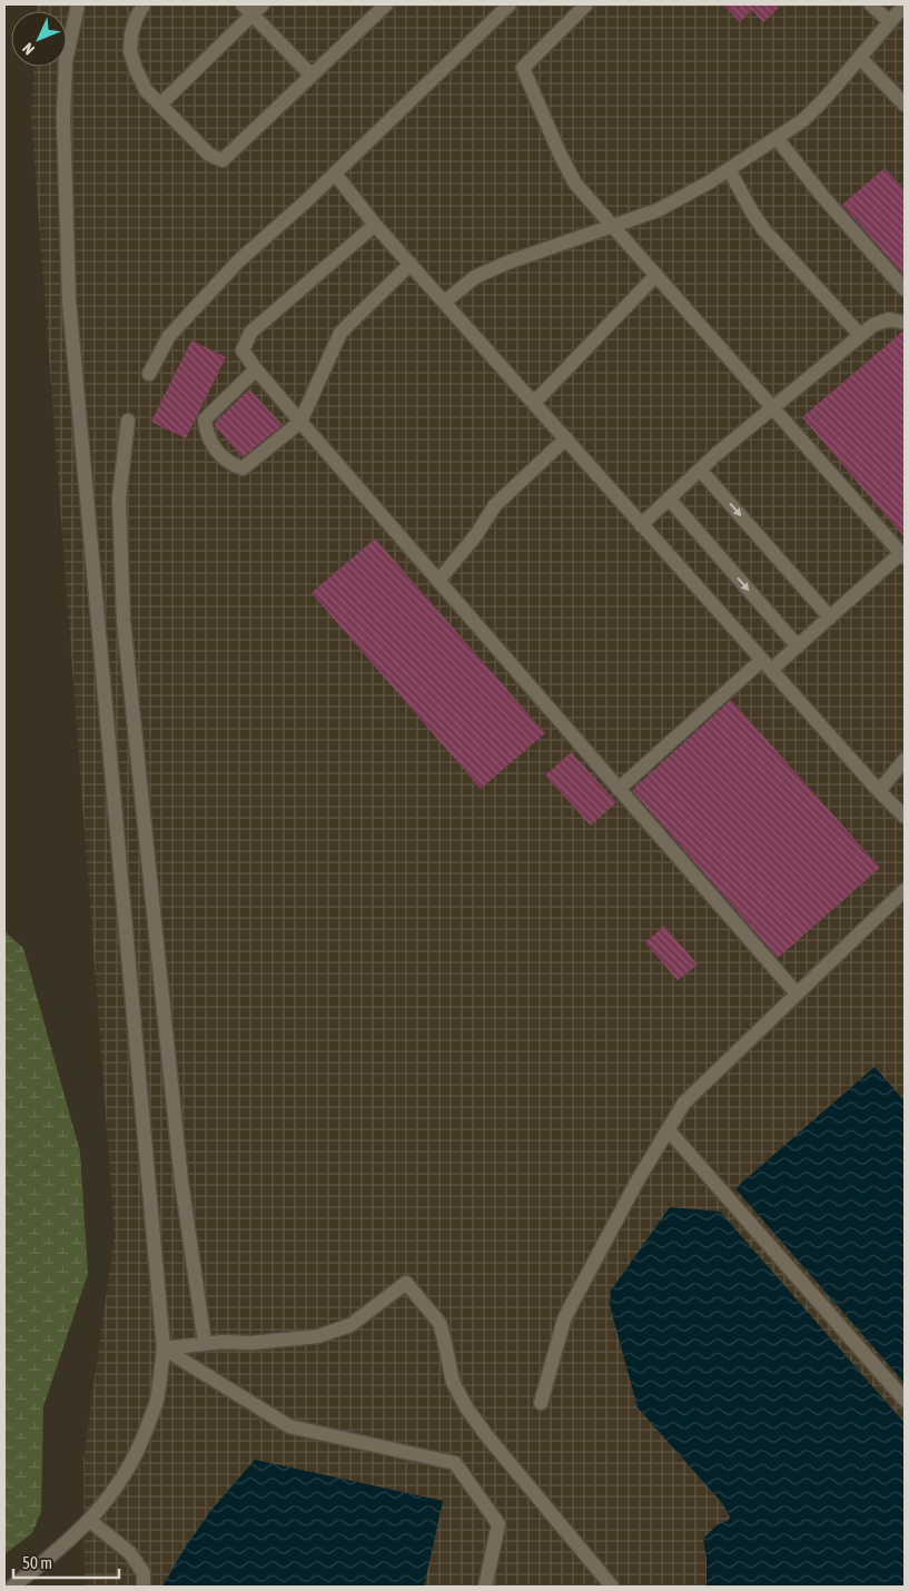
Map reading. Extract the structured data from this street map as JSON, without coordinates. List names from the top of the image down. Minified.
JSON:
{"scale_bar":"50 m","north":"bottom left"}
